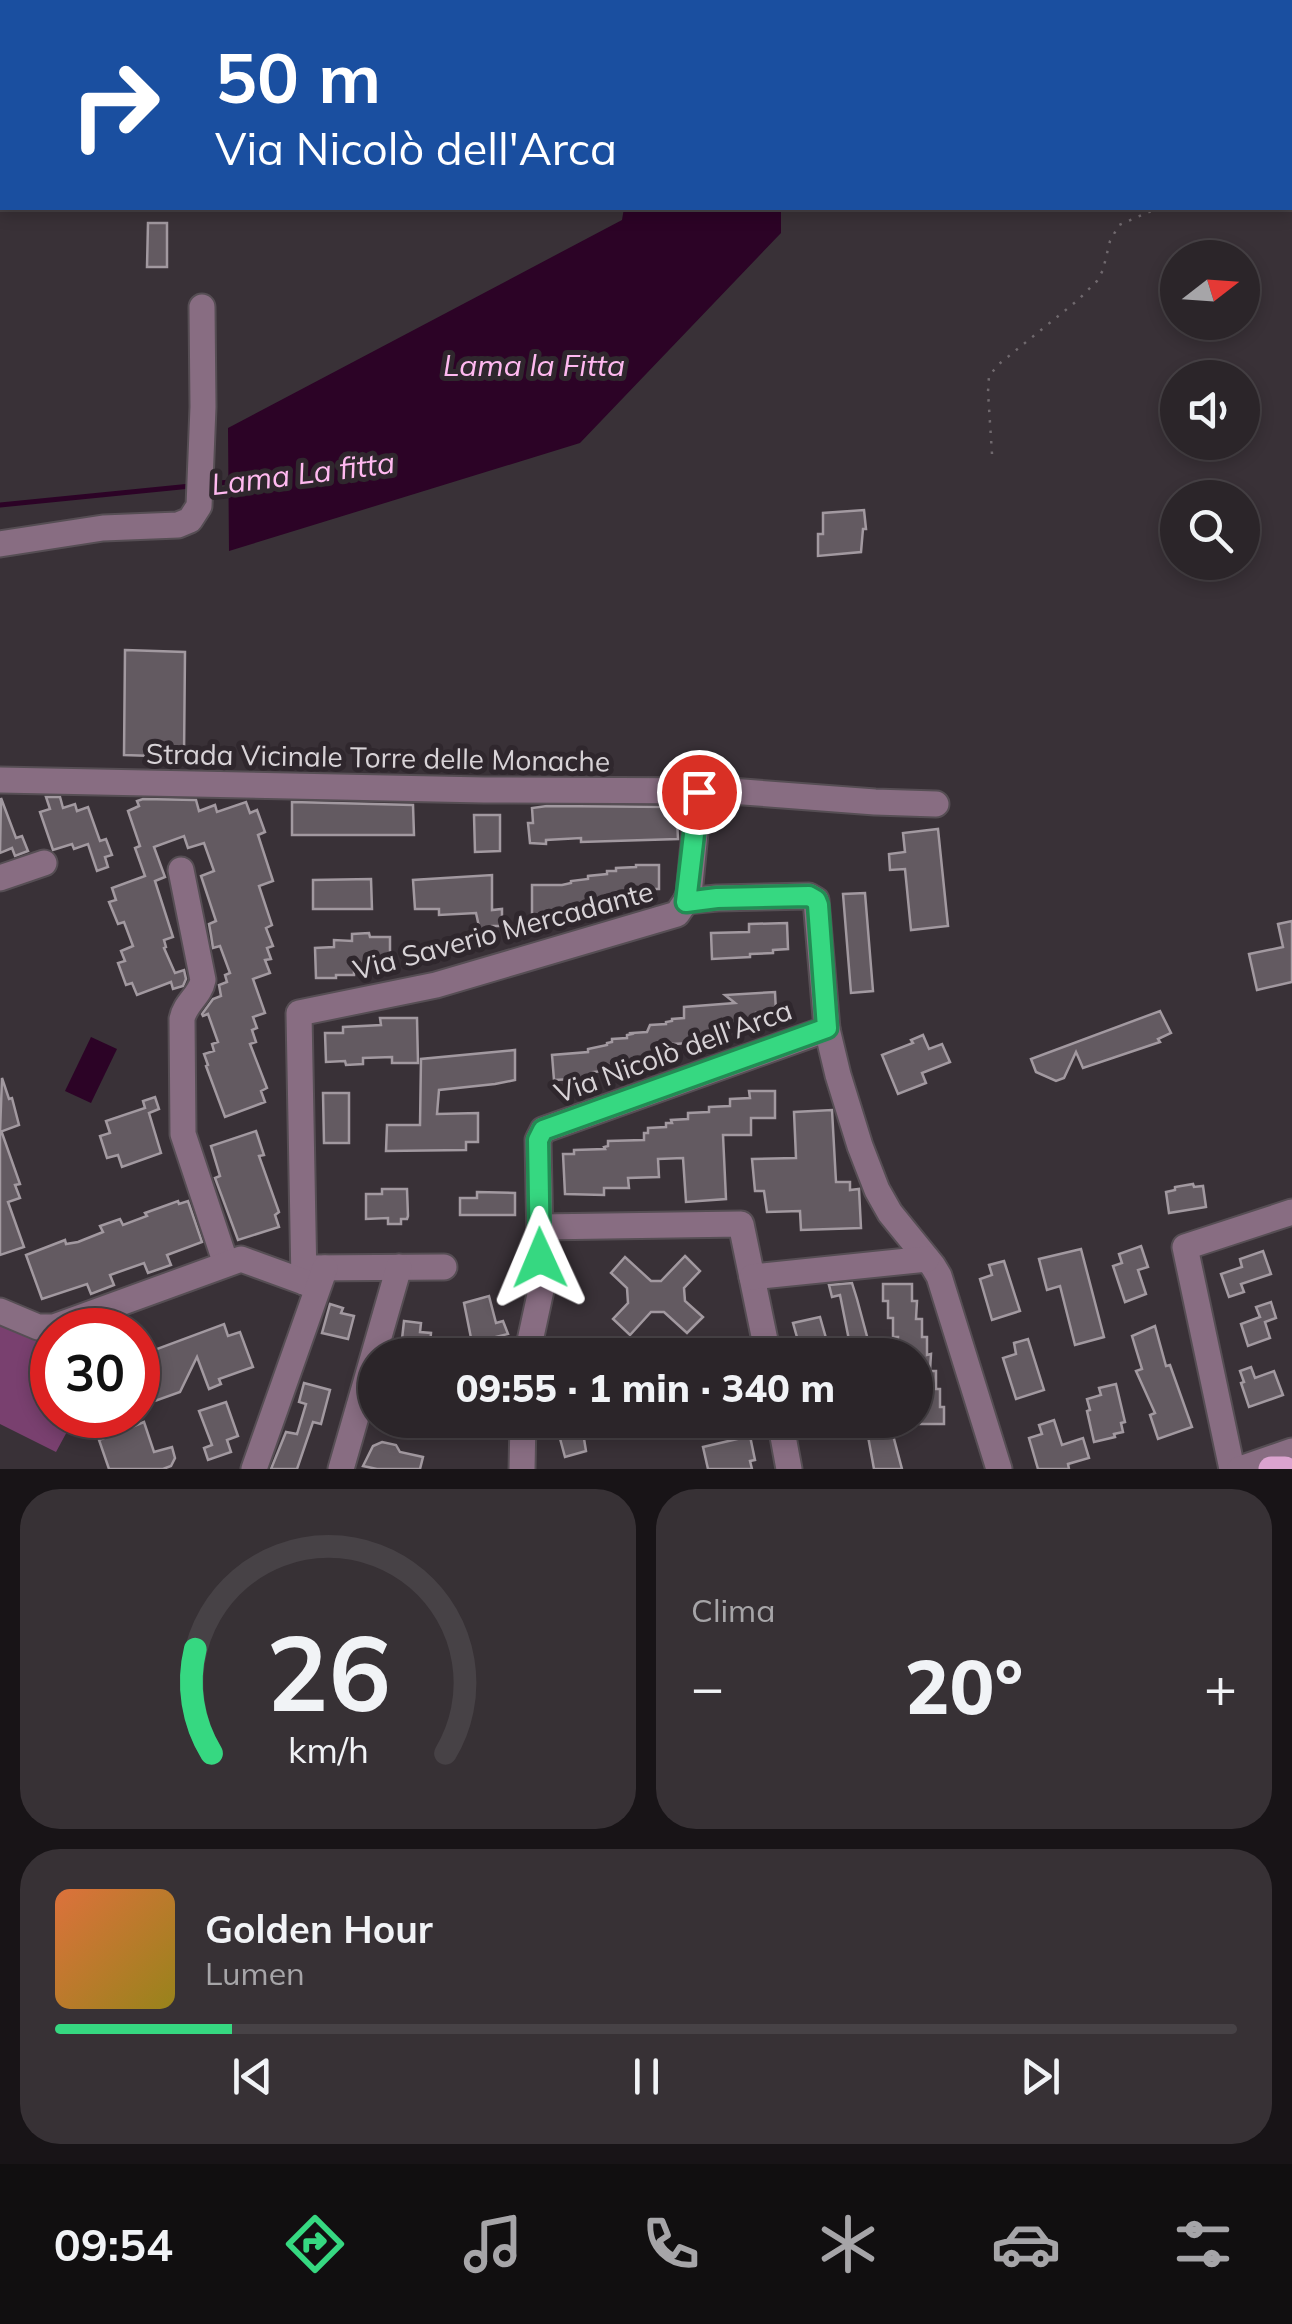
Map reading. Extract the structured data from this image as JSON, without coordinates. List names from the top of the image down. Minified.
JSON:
{"streets":{"street":["Strada Vicinale Torre delle Monache","Via Saverio Mercadante","Via Nicolò dell'Arca"]},"crossings":[["Strada Vicinale Torre delle Monache","Via Saverio Mercadante"],["Via Saverio Mercadante","Via Nicolò dell'Arca"]],"water":["Lama la Fitta","Lama La fitta"],"north":"right","page":{"turn":["50 m","Via Nicolò dell'Arca"],"limit":"30","trip":"09:55 · 1 min · 340 m","tile":"Clima","heat":["−","20°","+"],"song":["Golden Hour","Lumen"],"tabs":"09:54","gauge":["26","km/h"]}}
